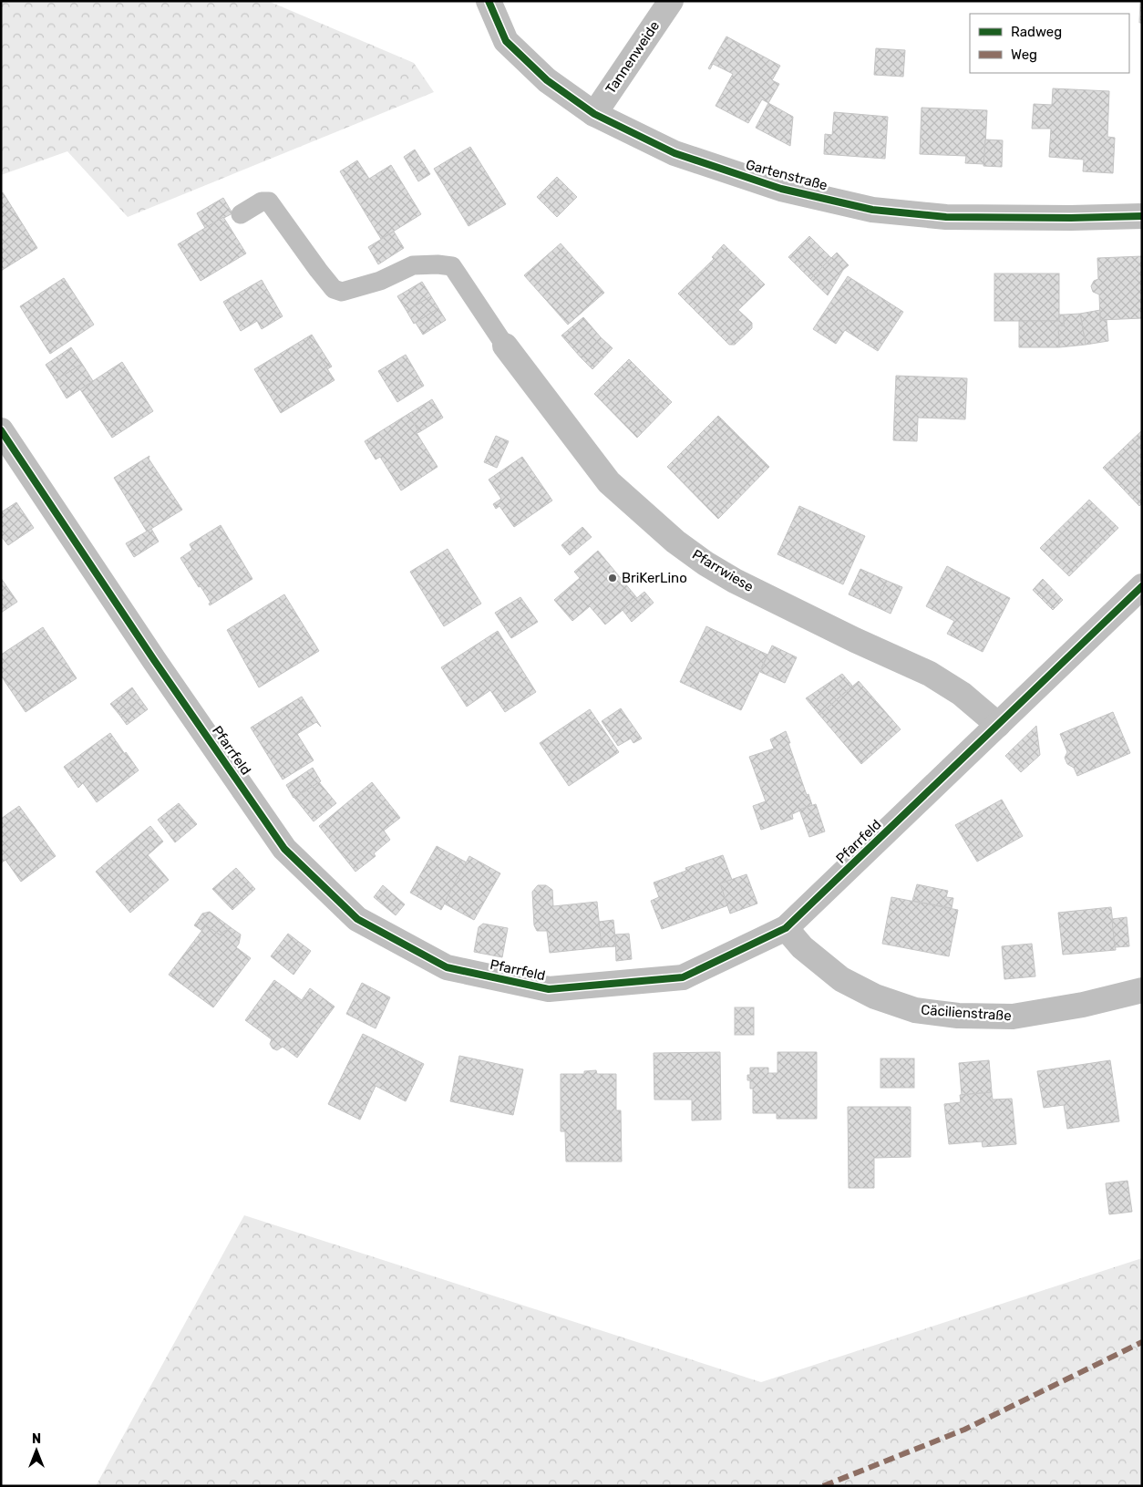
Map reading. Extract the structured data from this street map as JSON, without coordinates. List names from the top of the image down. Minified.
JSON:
{"streets":{"street":["Tannenweide","Gartenstraße","Pfarrwiese","Pfarrfeld","Cäcilienstraße"]},"crossings":[["Tannenweide","Gartenstraße"],["Pfarrwiese","Pfarrfeld"],["Pfarrfeld","Cäcilienstraße"]],"places":["BriKerLino"],"legend":["Radweg","Weg"],"north":"top"}
